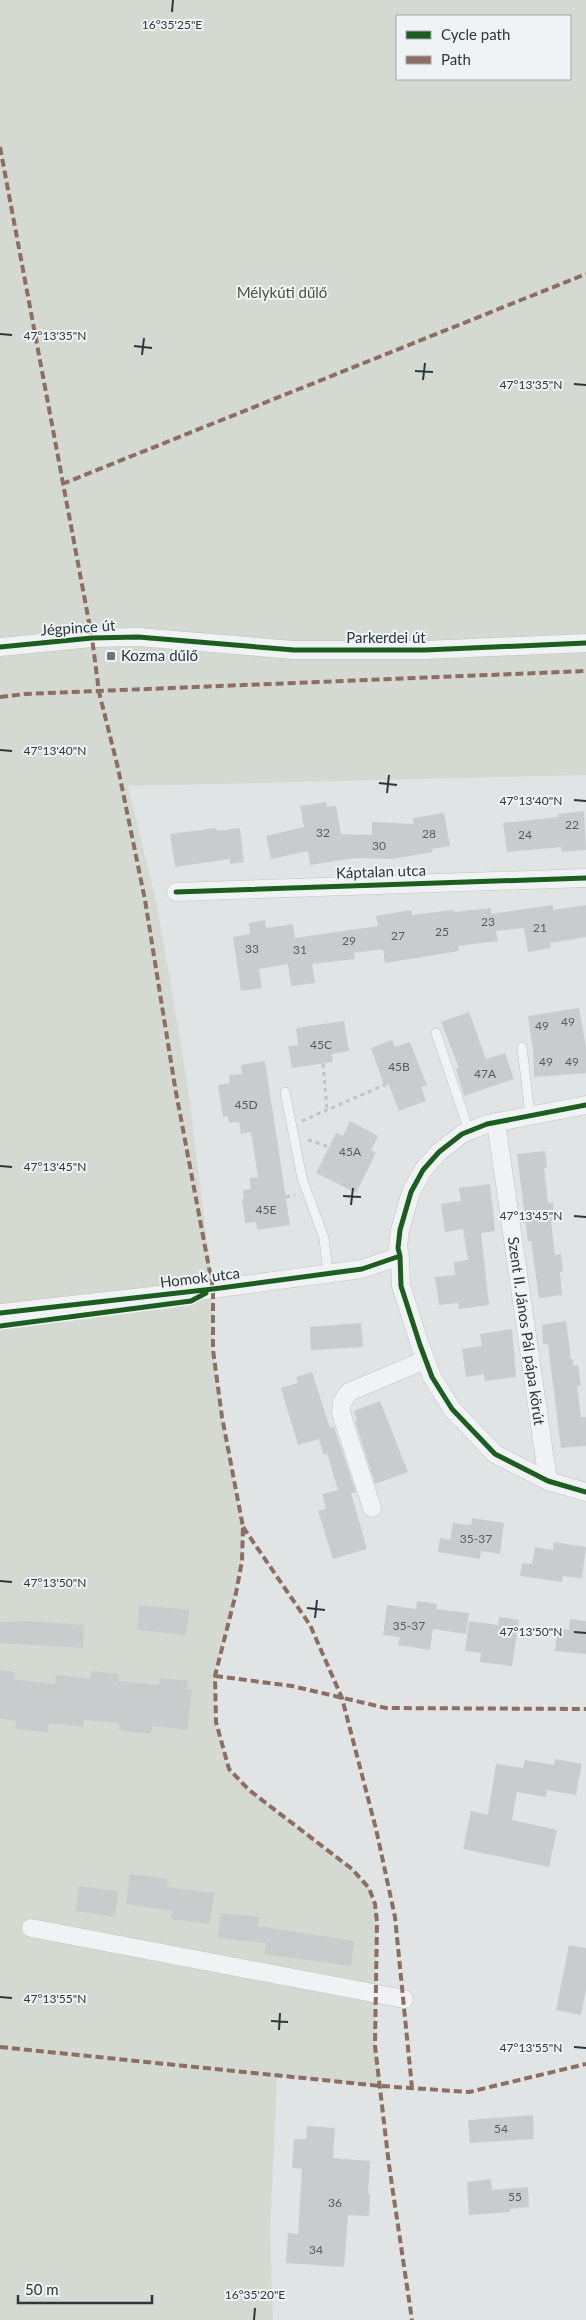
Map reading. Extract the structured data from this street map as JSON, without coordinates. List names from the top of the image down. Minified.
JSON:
{"streets":{"street":["Jégpince út","Parkerdei út","Káptalan utca","Homok utca","Szent II. János Pál pápa körút"]},"crossings":[["Jégpince út","Parkerdei út"]],"parks":["Mélykúti dűlő"],"places":{"transit":["Kozma dűlő"]},"house_numbers":["22","32","28","24","30","23","21","25","27","29","33","31","49","49","45C","49","49","45B","47A","45D","45A","45E","35-37","35-37","54","55","36","34"],"legend":["Cycle path","Path"],"scale_bar":"50 m","coordinates":["16°35'25\"E","47°13'35\"N","47°13'40\"N","47°13'45\"N","47°13'50\"N","47°13'55\"N","16°35'20\"E"]}
